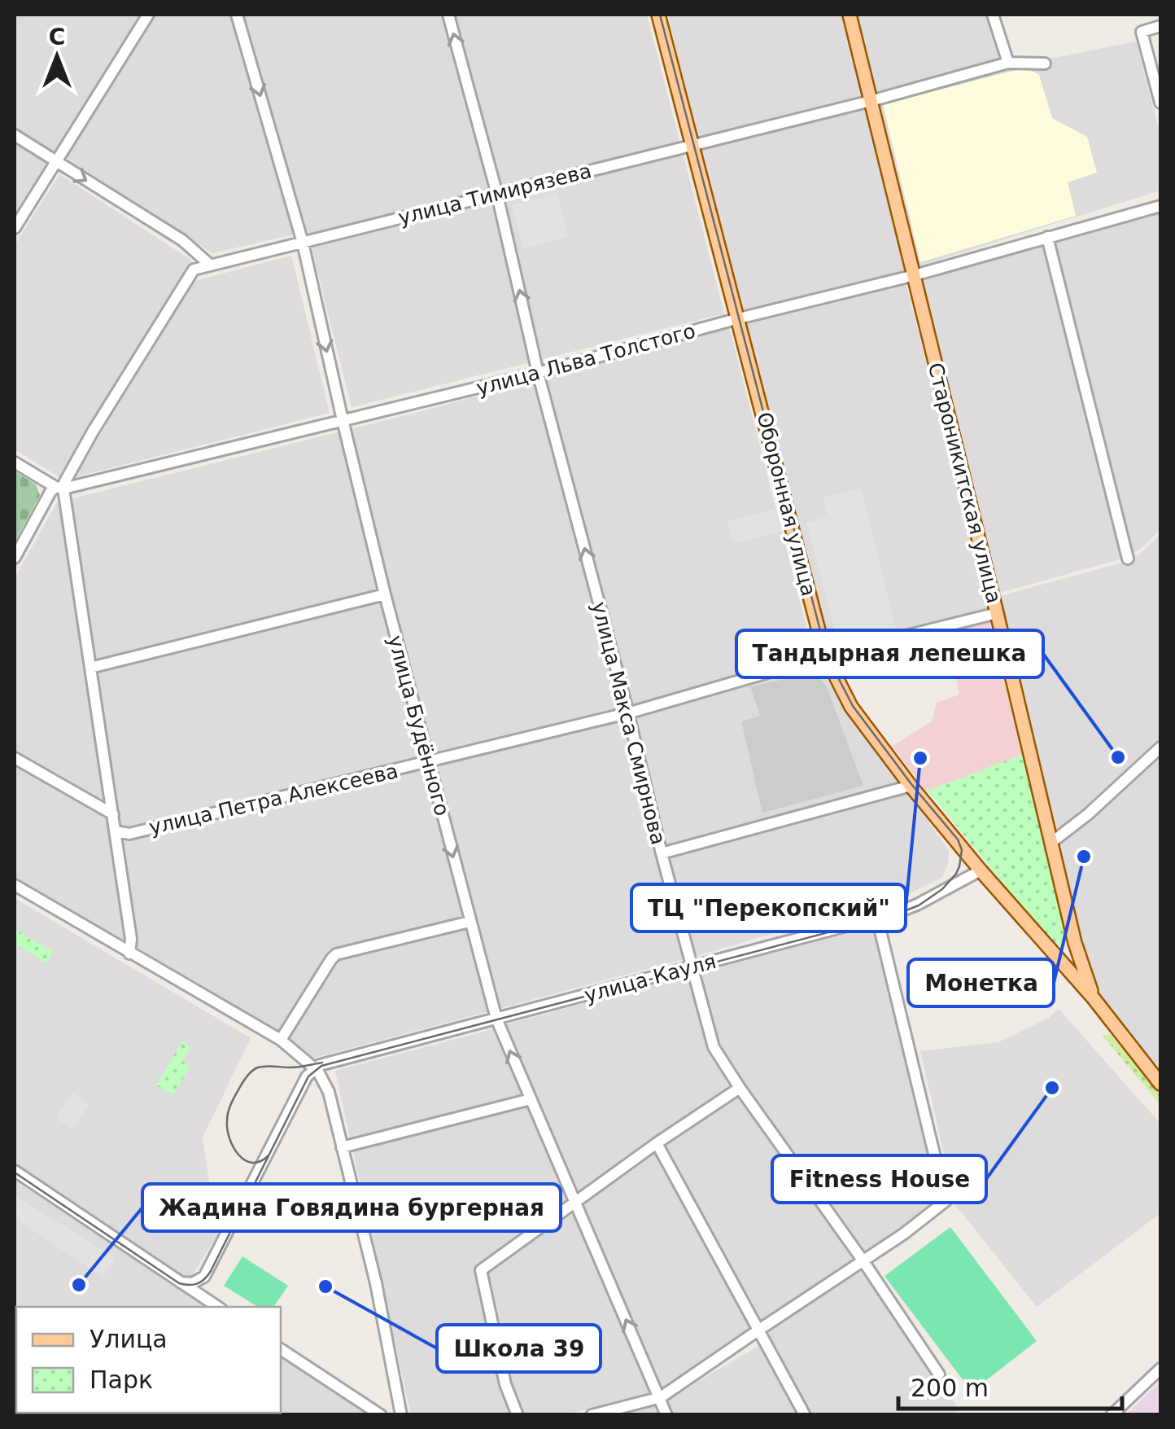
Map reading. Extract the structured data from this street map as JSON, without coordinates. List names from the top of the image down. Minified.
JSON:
{"streets":{"main road":["Староникитская улица","Оборонная улица"],"street":["улица Тимирязева","улица Льва Толстого","улица Макса Смирнова","улица Будённого","улица Петра Алексеева","улица Кауля"]},"crossings":[["улица Тимирязева","улица Льва Толстого"],["улица Тимирязева","Староникитская улица"],["улица Тимирязева","Оборонная улица"],["улица Тимирязева","улица Макса Смирнова"],["улица Тимирязева","улица Будённого"],["улица Льва Толстого","Староникитская улица"],["улица Льва Толстого","Оборонная улица"],["улица Льва Толстого","улица Макса Смирнова"],["улица Льва Толстого","улица Будённого"],["Староникитская улица","Оборонная улица"],["Староникитская улица","улица Петра Алексеева"],["Оборонная улица","улица Петра Алексеева"],["Оборонная улица","улица Кауля"],["улица Макса Смирнова","улица Петра Алексеева"],["улица Макса Смирнова","улица Кауля"],["улица Будённого","улица Петра Алексеева"],["улица Будённого","улица Кауля"]],"one_way":["улица Макса Смирнова"],"places":["Тандырная лепешка","ТЦ \"Перекопский\"","Монетка","Fitness House","Жадина Говядина бургерная","Школа 39"],"legend":["Улица","Парк"],"scale_bar":"200 m","north":"top"}
